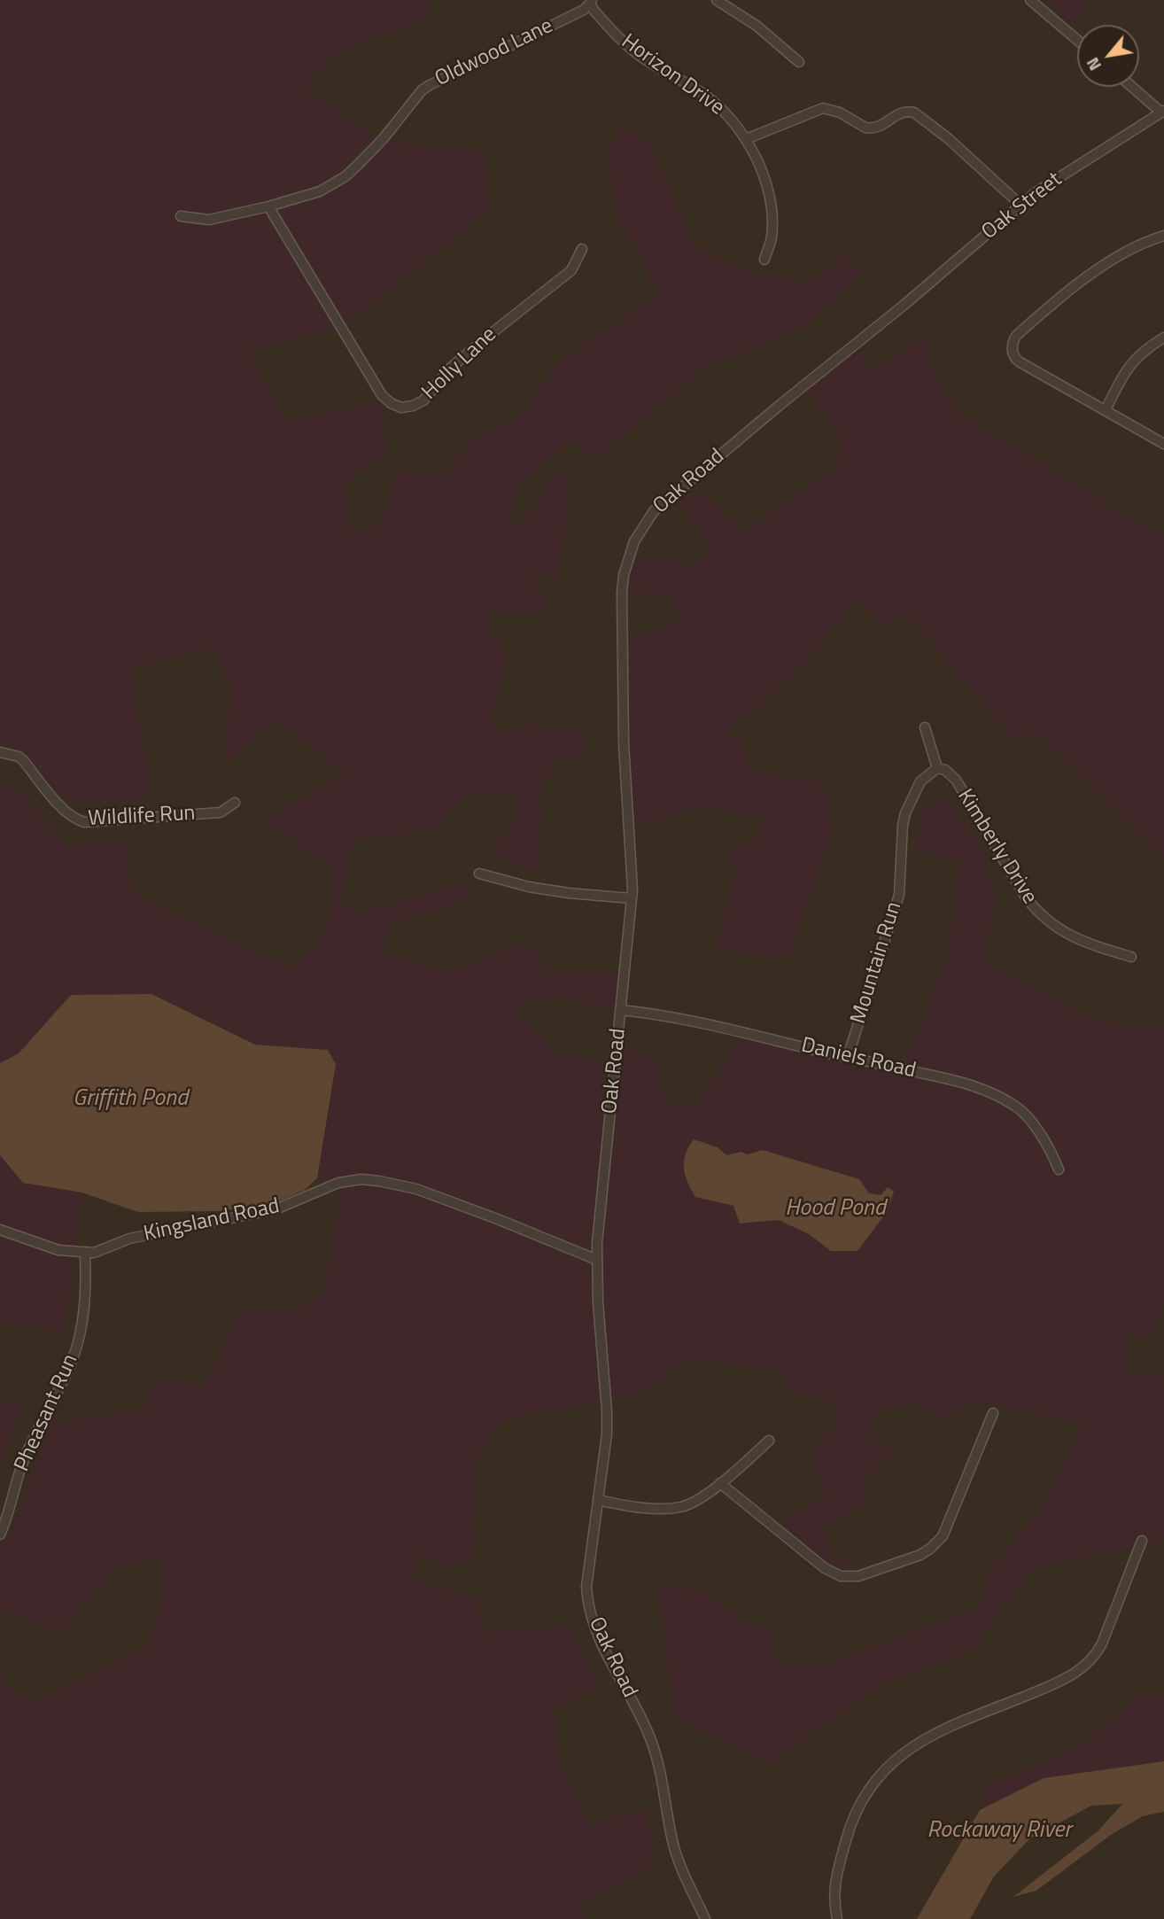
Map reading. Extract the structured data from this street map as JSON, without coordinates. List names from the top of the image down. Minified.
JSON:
{"streets":{"street":["Oldwood Lane","Horizon Drive","Oak Street","Holly Lane","Oak Road","Wildlife Run","Kimberly Drive","Mountain Run","Daniels Road","Kingsland Road","Pheasant Run"]},"crossings":[["Oldwood Lane","Horizon Drive"],["Oldwood Lane","Holly Lane"],["Oak Street","Oak Road"],["Oak Road","Daniels Road"],["Oak Road","Kingsland Road"],["Kimberly Drive","Mountain Run"],["Mountain Run","Daniels Road"],["Kingsland Road","Pheasant Run"]],"water":["Griffith Pond","Hood Pond","Rockaway River"],"north":"bottom left"}
